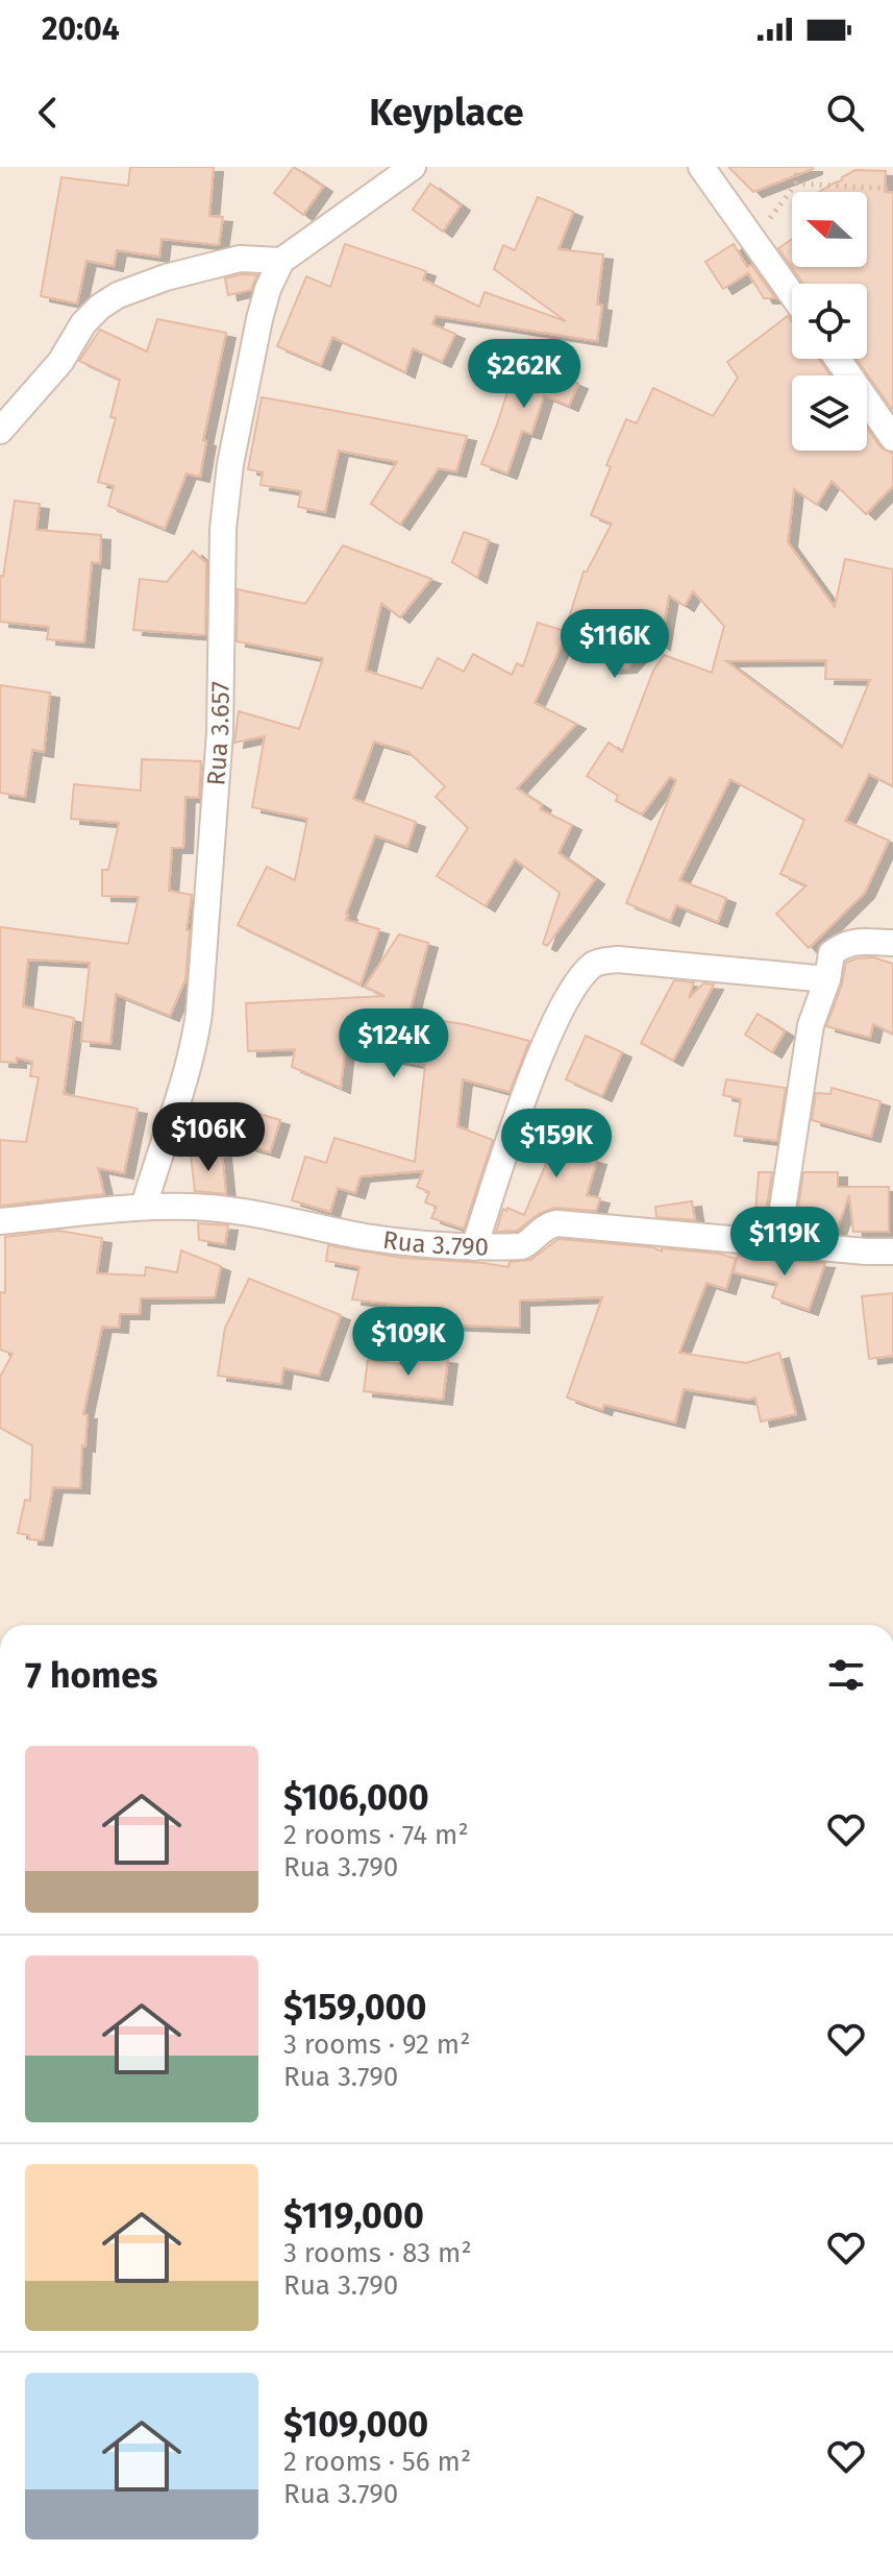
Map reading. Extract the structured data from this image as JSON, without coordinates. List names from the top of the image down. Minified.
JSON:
{"streets":{"street":["Rua 3.657","Rua 3.790"]},"crossings":[["Rua 3.657","Rua 3.790"]],"north":"left","page":{"status":"20:04","header":"Keyplace","price":["$262K","$116K","$124K","$106K","$159K","$119K","$109K"],"heading":"7 homes","list":[{"name":"$106,000","note":"2 rooms · 74 m² · Rua 3.790"},{"name":"$159,000","note":"3 rooms · 92 m² · Rua 3.790"},{"name":"$119,000","note":"3 rooms · 83 m² · Rua 3.790"},{"name":"$109,000","note":"2 rooms · 56 m² · Rua 3.790"}]}}
